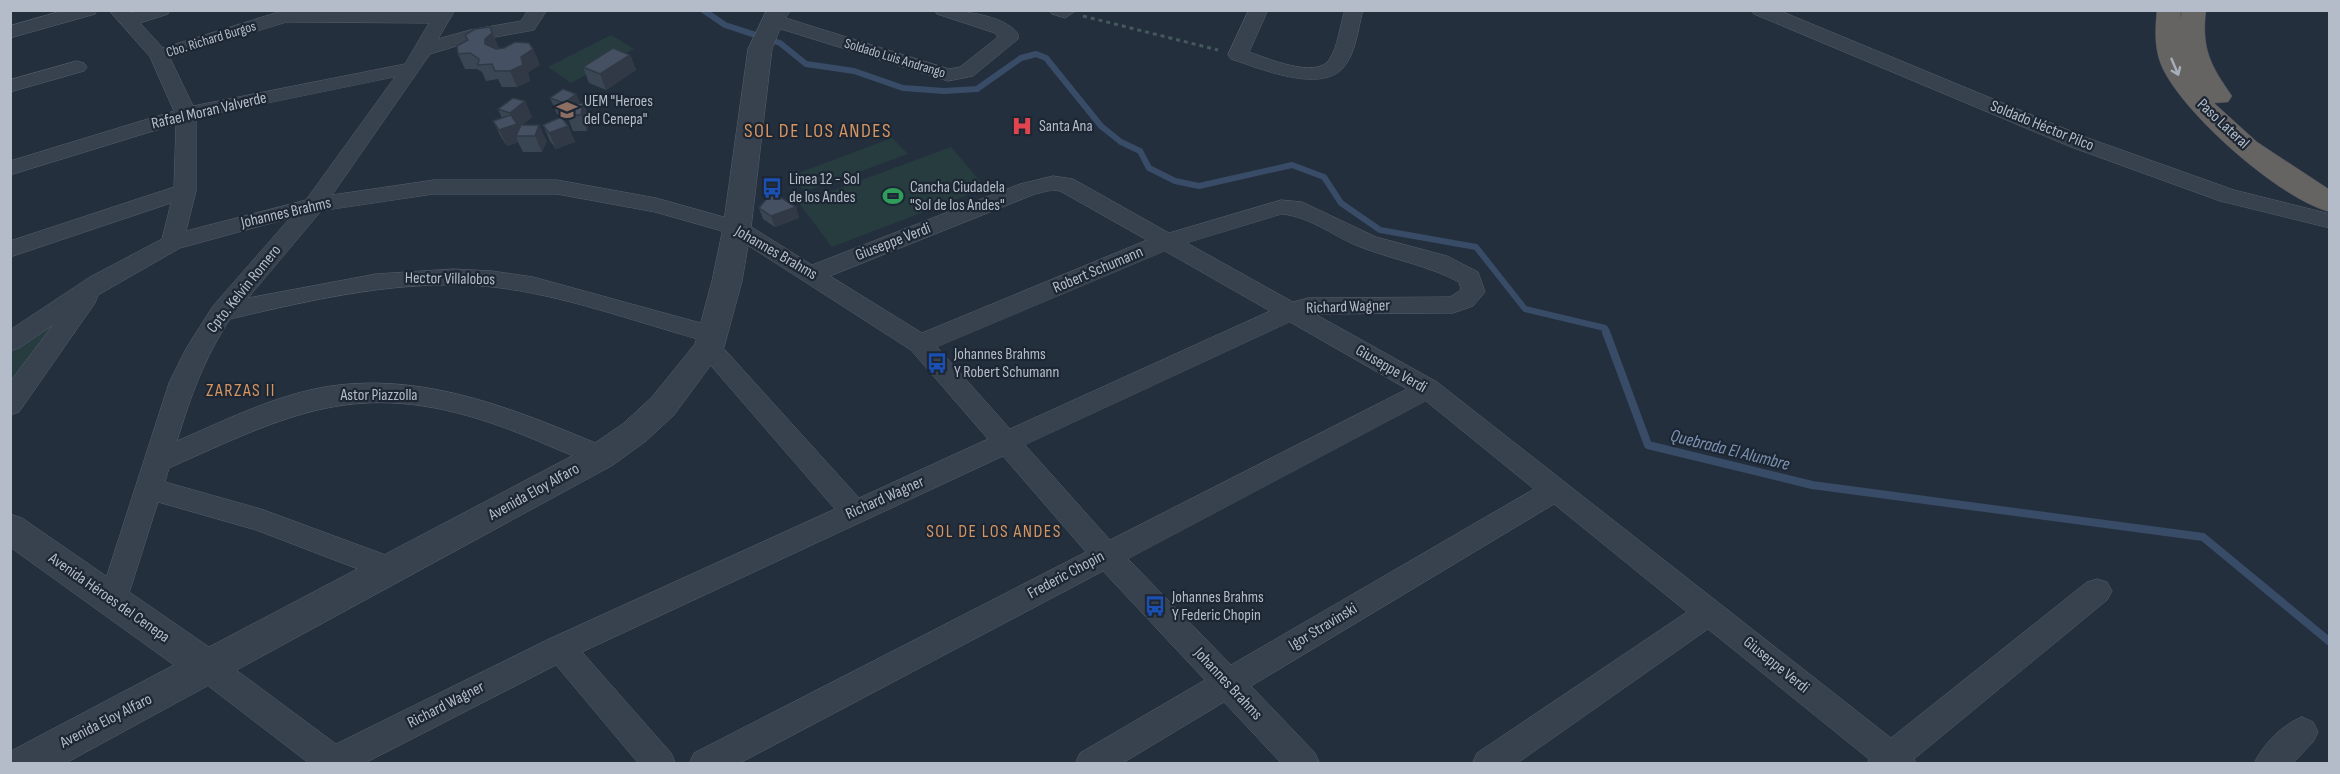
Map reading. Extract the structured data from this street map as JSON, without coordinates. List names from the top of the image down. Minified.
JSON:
{"streets":{"highway":["Paso Lateral"],"street":["Cbo. Richard Burgos","Soldado Luis Andrango","Rafael Moran Valverde","Soldado Héctor Pilco","Johannes Brahms","Giuseppe Verdi","Robert Schumann","Hector Villalobos","Cpto. Kelvin Romero","Richard Wagner","Astor Piazzolla","Avenida Eloy Alfaro","Frederic Chopin","Avenida Héroes del Cenepa","Igor Stravinski"]},"crossings":[["Cbo. Richard Burgos","Cpto. Kelvin Romero"],["Soldado Luis Andrango","Avenida Eloy Alfaro"],["Rafael Moran Valverde","Cpto. Kelvin Romero"],["Johannes Brahms","Giuseppe Verdi"],["Johannes Brahms","Robert Schumann"],["Johannes Brahms","Cpto. Kelvin Romero"],["Johannes Brahms","Richard Wagner"],["Johannes Brahms","Avenida Eloy Alfaro"],["Johannes Brahms","Frederic Chopin"],["Johannes Brahms","Igor Stravinski"],["Giuseppe Verdi","Robert Schumann"],["Giuseppe Verdi","Richard Wagner"],["Giuseppe Verdi","Frederic Chopin"],["Giuseppe Verdi","Igor Stravinski"],["Robert Schumann","Richard Wagner"],["Hector Villalobos","Cpto. Kelvin Romero"],["Hector Villalobos","Avenida Eloy Alfaro"],["Cpto. Kelvin Romero","Astor Piazzolla"],["Cpto. Kelvin Romero","Avenida Héroes del Cenepa"],["Astor Piazzolla","Avenida Eloy Alfaro"],["Avenida Eloy Alfaro","Avenida Héroes del Cenepa"]],"districts":["SOL DE LOS ANDES","ZARZAS II","SOL DE LOS ANDES"],"water":["Quebrada El Alumbre"],"places":{"school or university":["UEM \"Heroes del Cenepa\""],"hospital":["Santa Ana"],"bus stop":["Linea 12 - Sol de los Andes","Johannes Brahms Y Robert Schumann","Johannes Brahms Y Federic Chopin"],"sports":["Cancha Ciudadela \"Sol de los Andes\""]}}
